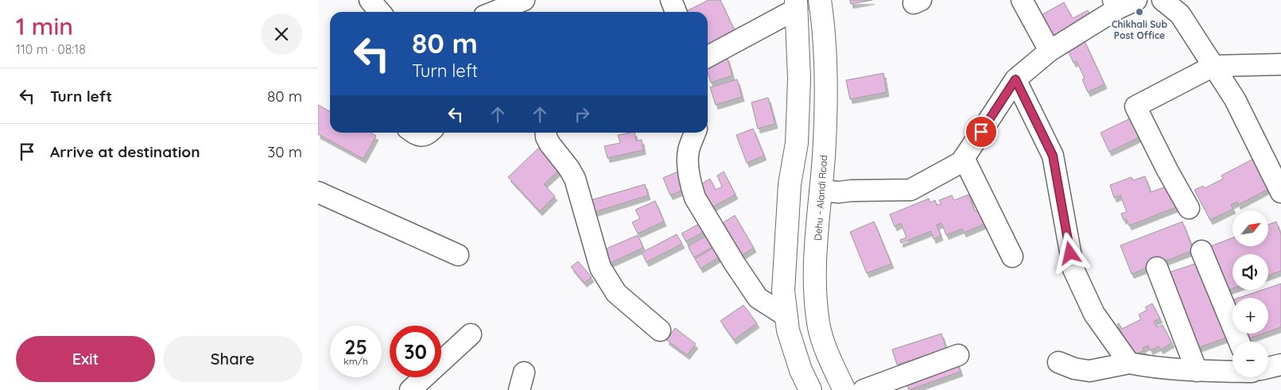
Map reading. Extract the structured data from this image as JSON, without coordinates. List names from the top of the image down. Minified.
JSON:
{"streets":{"main road":["Dehu - Alandi Road"]},"places":["Chikhali Sub Post Office"],"north":"top right","page":{"heading":["1 min","110 m · 08:18"],"turn":["80 m","Turn left"],"list":[{"name":"Turn left","value":"80 m"},{"name":"Arrive at destination","value":"30 m"}],"map_buttons":["+","−"],"speed":"25 km/h","limit":"30","buttons":["Exit","Share"]}}
